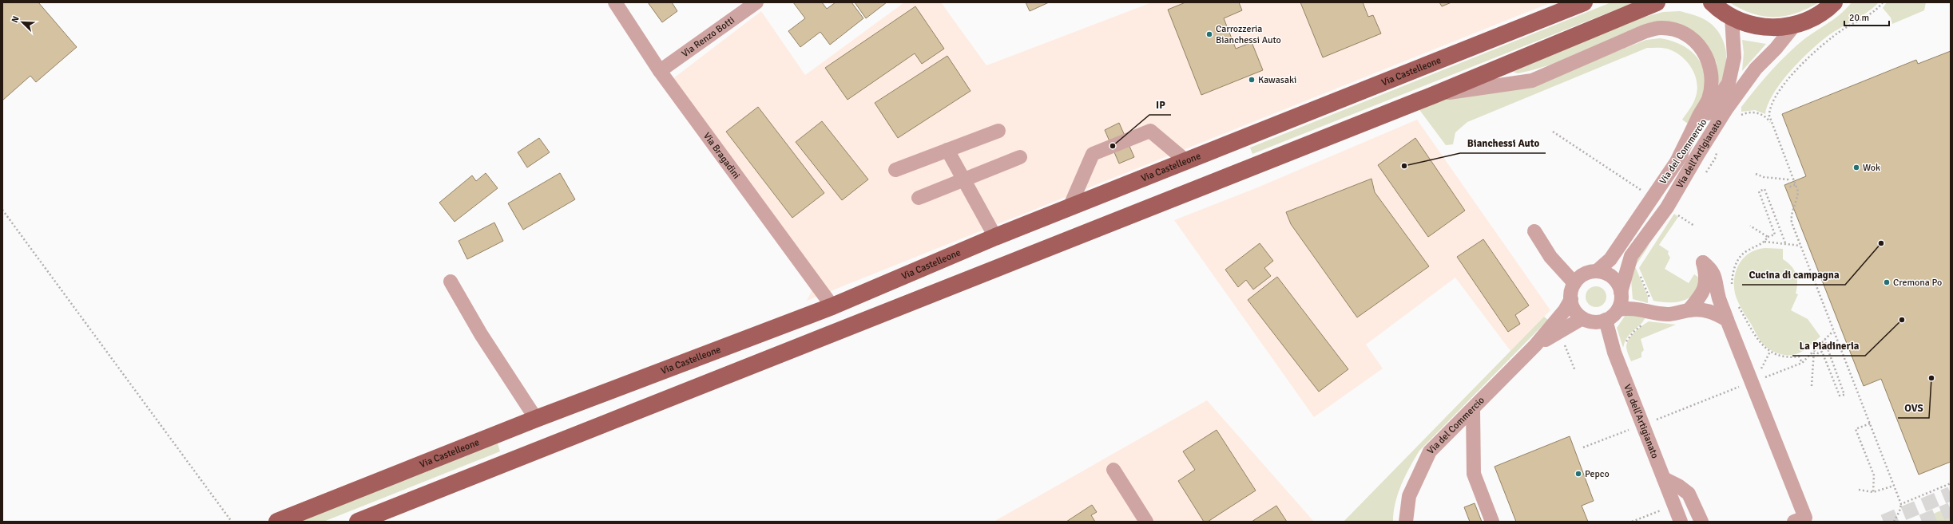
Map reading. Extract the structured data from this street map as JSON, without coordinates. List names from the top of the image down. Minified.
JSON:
{"streets":{"main road":["Via Castelleone"],"street":["Via Renzo Botti","Via del Commercio","Via dell'Artigianato","Via Bragadini"]},"crossings":[["Via Renzo Botti","Via Bragadini"],["Via Castelleone","Via Bragadini"],["Via del Commercio","Via dell'Artigianato"]],"places":["Carrozzeria Bianchessi Auto","Kawasaki","IP","Bianchessi Auto","Wok","Cucina di campagna","Cremona Po","La Piadineria","OVS","Pepco"],"scale_bar":"20 m","north":"top left"}
